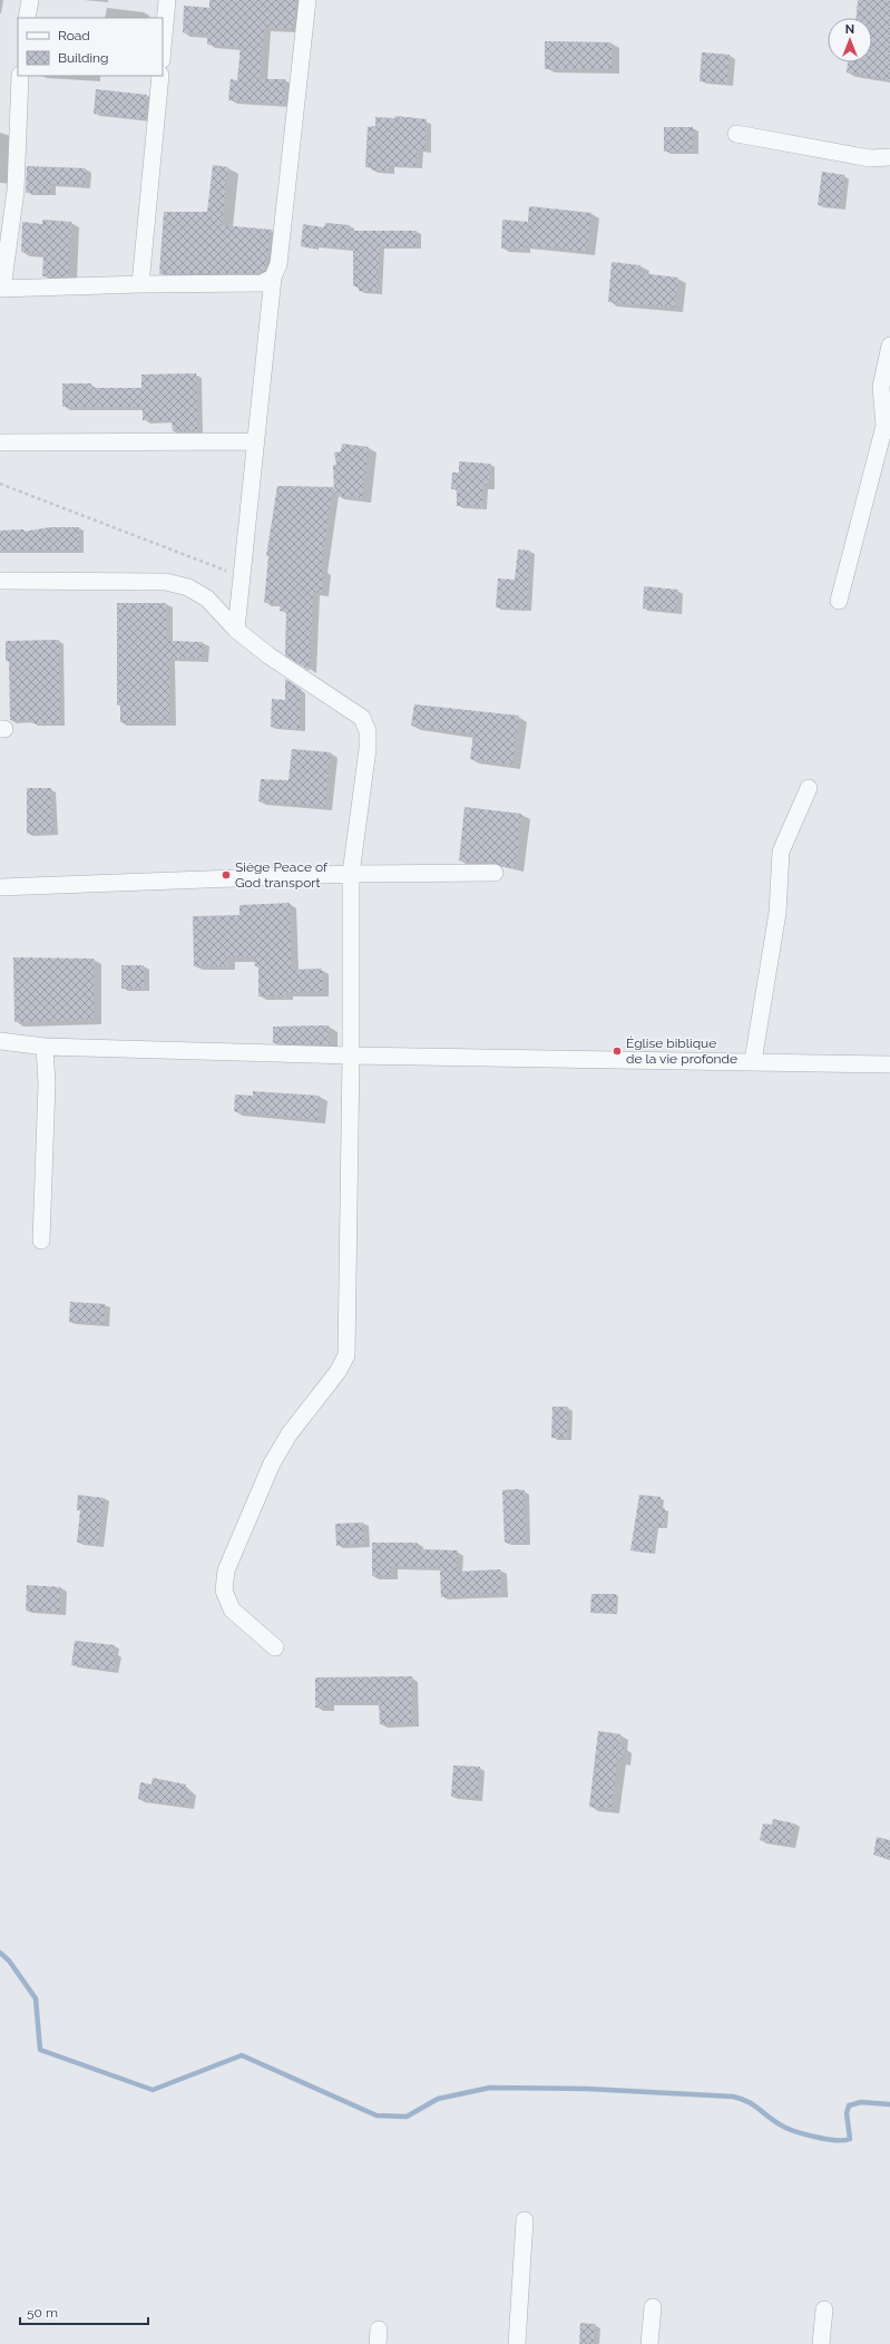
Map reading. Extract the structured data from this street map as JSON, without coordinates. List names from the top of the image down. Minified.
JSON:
{"places":["Siège Peace of God transport","Église biblique de la vie profonde"],"legend":["Road","Building"],"scale_bar":"50 m","north":"top"}
